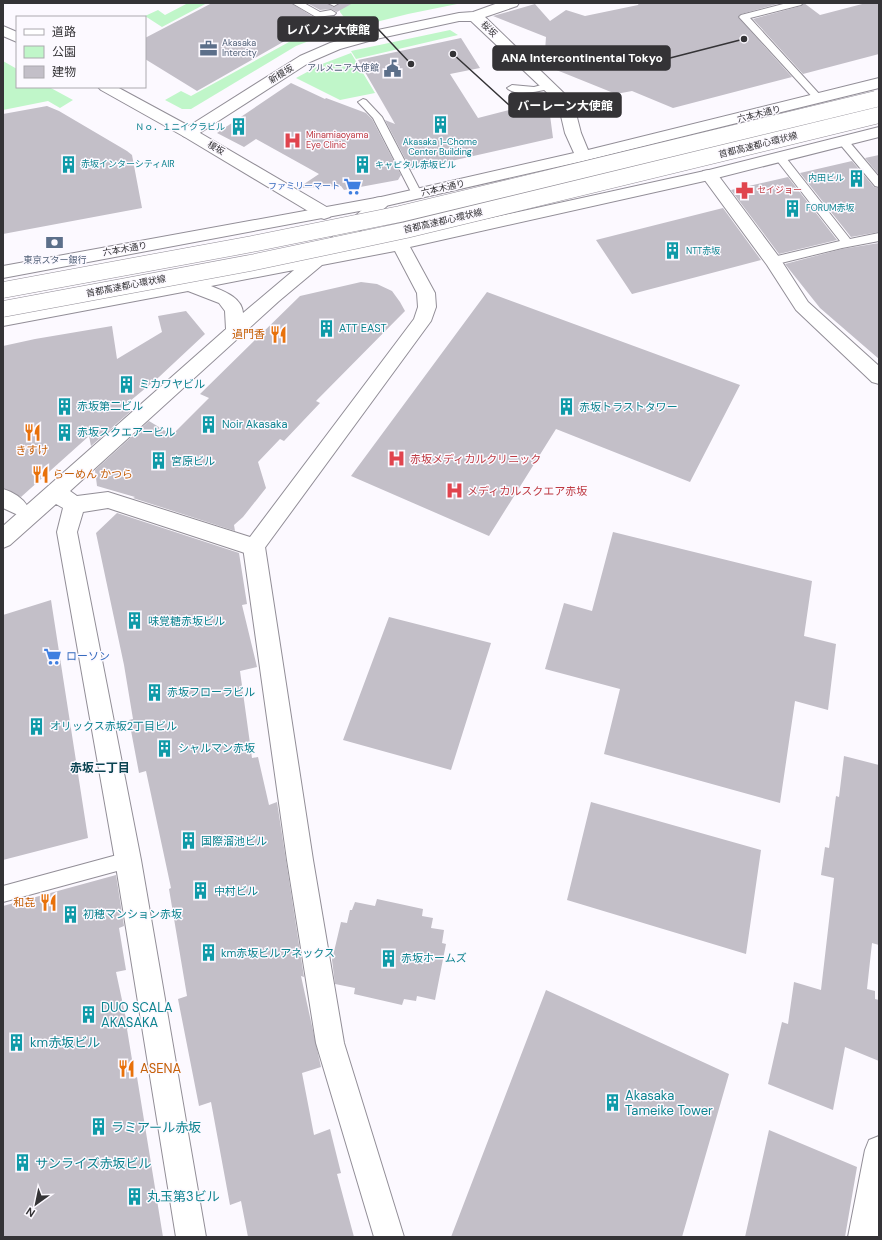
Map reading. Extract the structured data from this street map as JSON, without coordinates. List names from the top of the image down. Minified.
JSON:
{"streets":{"main road":["桜坂","新榎坂","六本木通り","首都高速都心環状線","榎坂"]},"crossings":[["桜坂","新榎坂"],["桜坂","六本木通り"],["新榎坂","榎坂"],["六本木通り","榎坂"]],"districts":["赤坂二丁目"],"places":{"other":["ANA Intercontinental Tokyo","バーレーン大使館","レバノン大使館"],"office":["Akasaka Intercity"],"public building":["アルメニア大使館"],"building":["Akasaka 1-Chome Center Building","Ｎｏ．１ニイクラビル","赤坂インターシティAIR","キャピタル赤坂ビル","内田ビル","FORUM赤坂","NTT赤坂","ATT EAST","ミカワヤビル","赤坂第二ビル","赤坂トラストタワー","Noir Akasaka","赤坂スクエアービル","宮原ビル","味覚糖赤坂ビル","赤坂フローラビル","オリックス赤坂2丁目ビル","シャルマン赤坂","国際溜池ビル","中村ビル","初穂マンション赤坂","km赤坂ビルアネックス","赤坂ホームズ","DUO SCALA AKASAKA","km赤坂ビル","Akasaka Tameike Tower","ラミアール赤坂","サンライズ赤坂ビル","丸玉第3ビル"],"hospital":["Minamiaoyama Eye Clinic","赤坂メディカルクリニック","メディカルスクエア赤坂"],"supermarket":["ファミリーマート","ローソン"],"pharmacy":["セイジョー"],"bank":["東京スター銀行"],"restaurant":["過門香","きすけ","らーめん かつら","和㐂","ASENA"]},"legend":["道路","公園","建物"],"north":"bottom left"}
